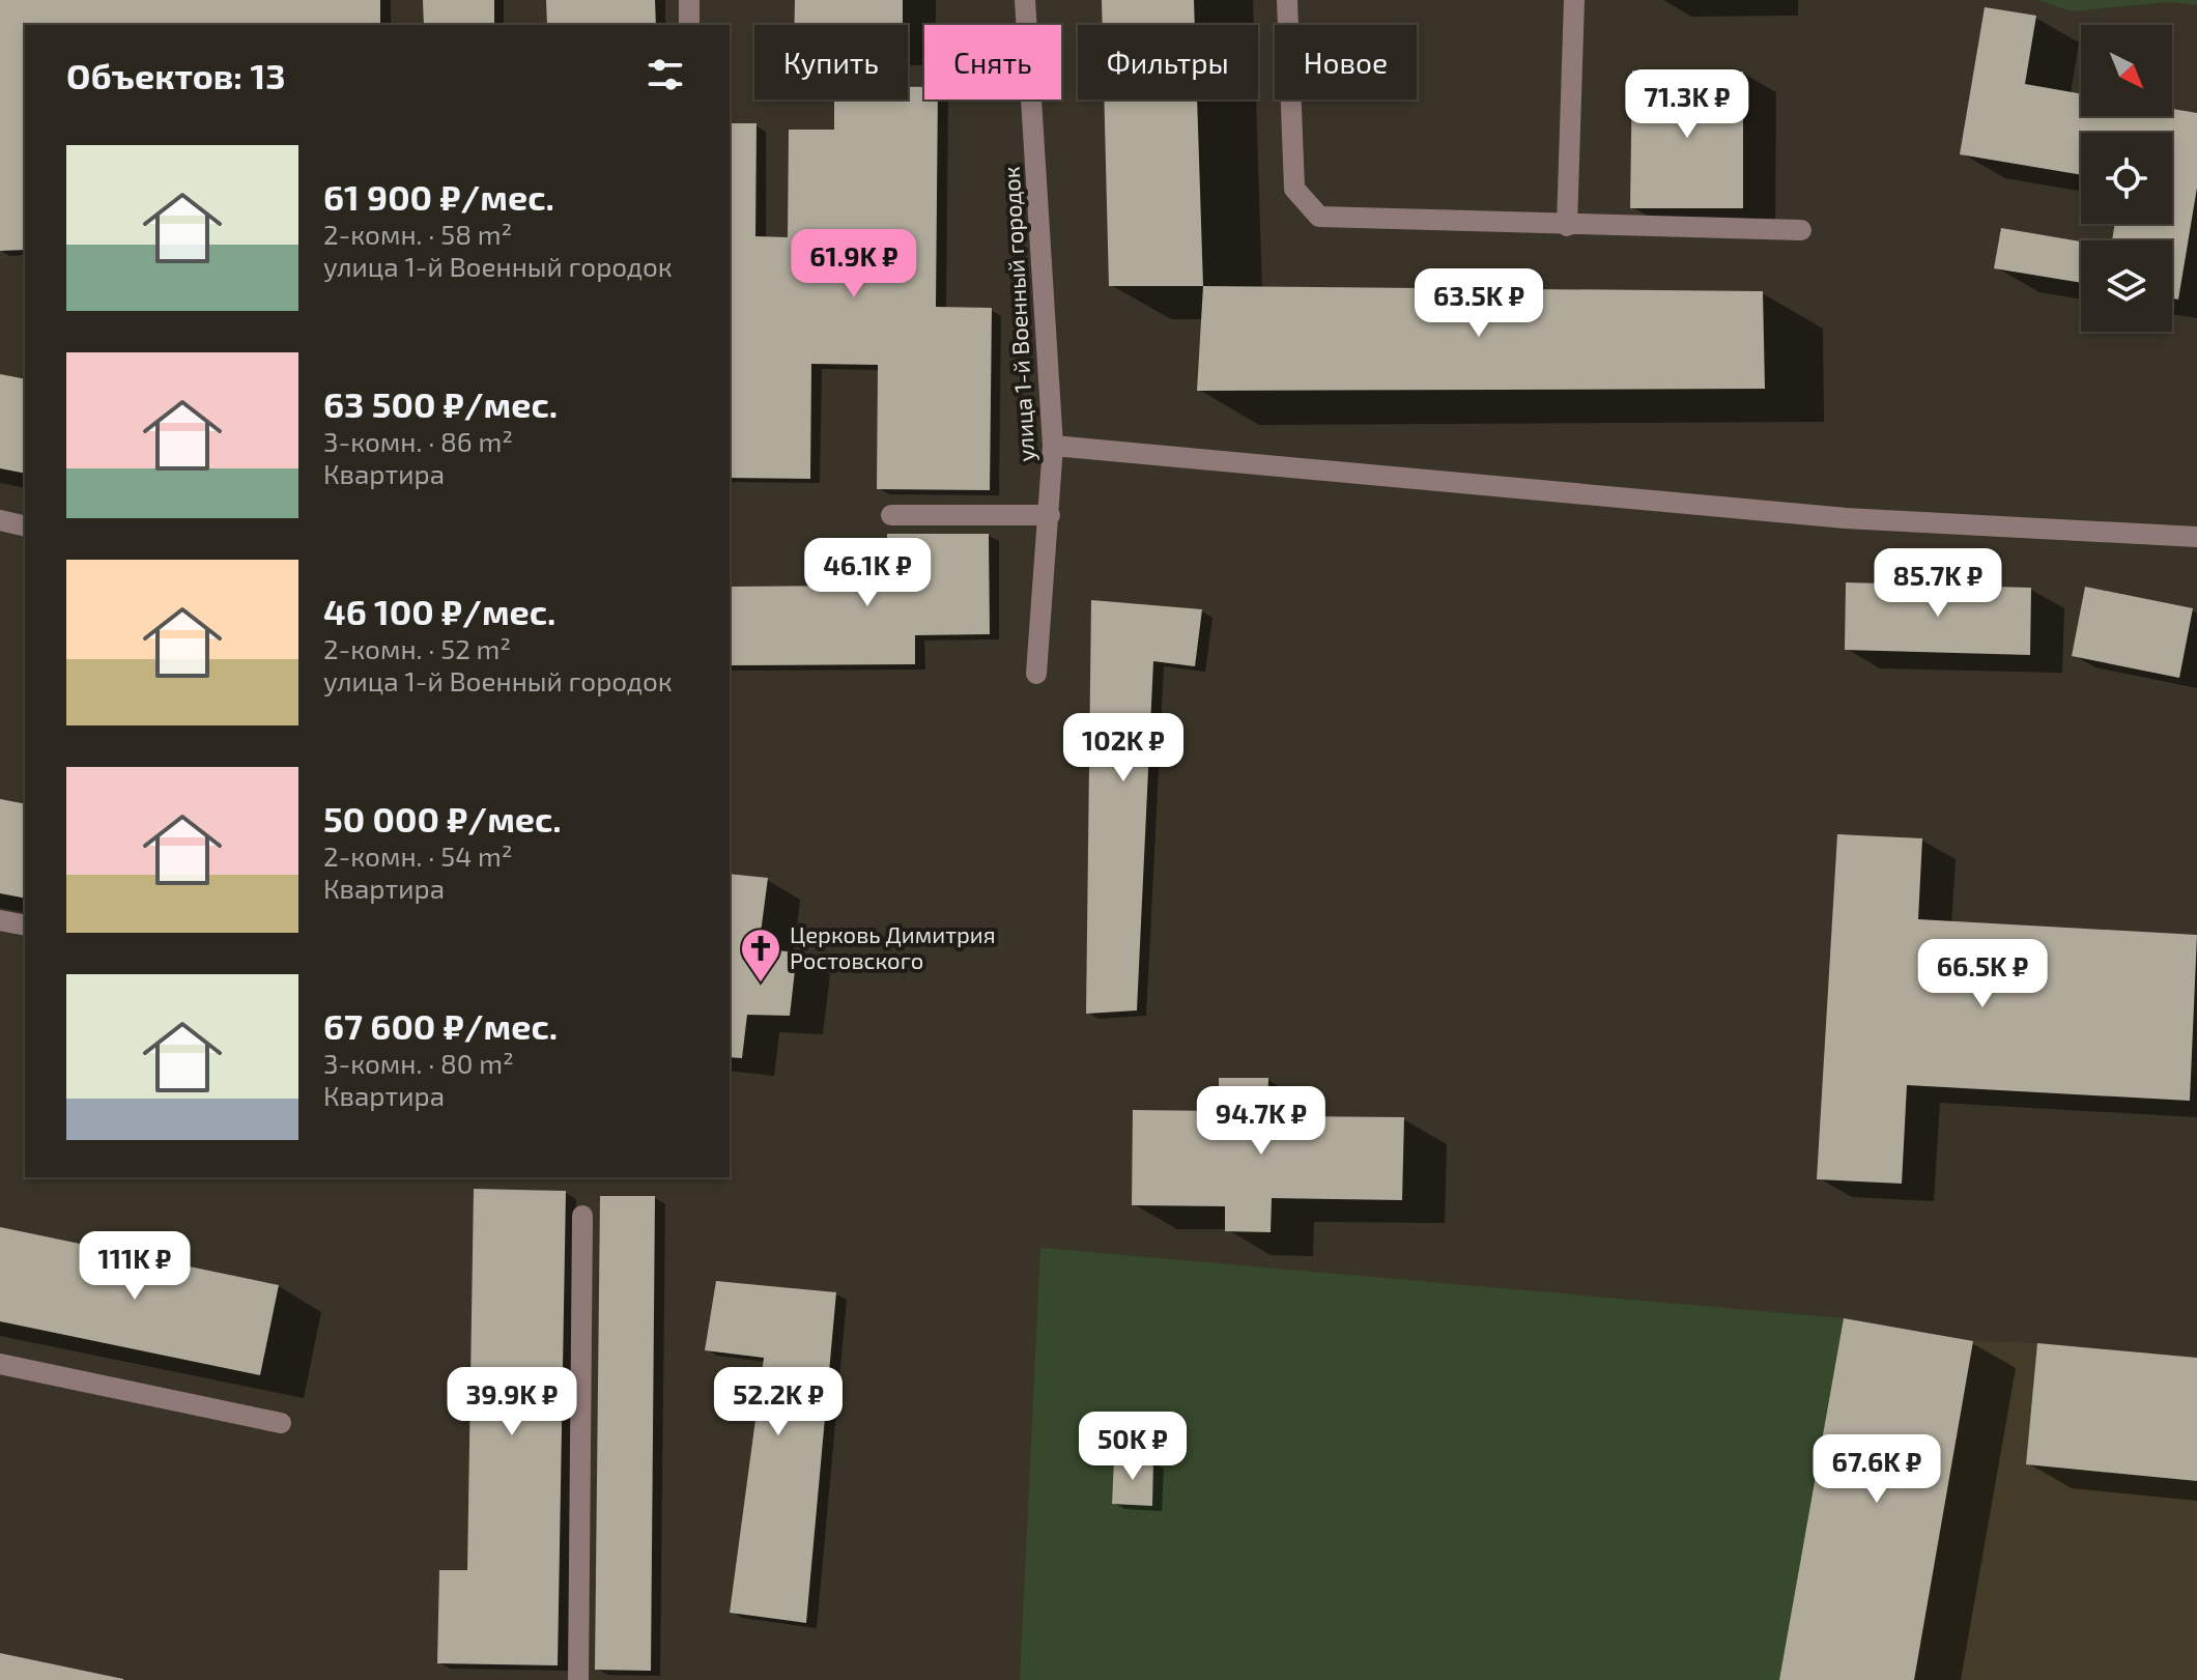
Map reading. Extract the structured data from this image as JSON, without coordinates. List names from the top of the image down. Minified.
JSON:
{"streets":{"street":["улица 1-й Военный городок"]},"places":{"church":["Церковь Димитрия Ростовского"]},"north":"bottom right","page":{"chip":["Купить","Снять","Фильтры","Новое"],"heading":"Объектов: 13","price":["71.3K ₽","61.9K ₽","63.5K ₽","46.1K ₽","85.7K ₽","102K ₽","66.5K ₽","94.7K ₽","111K ₽","39.9K ₽","52.2K ₽","50K ₽","67.6K ₽"],"list":[{"name":"61 900 ₽/мес.","note":"2-комн. · 58 m² · улица 1-й Военный городок"},{"name":"63 500 ₽/мес.","note":"3-комн. · 86 m² · Квартира"},{"name":"46 100 ₽/мес.","note":"2-комн. · 52 m² · улица 1-й Военный городок"},{"name":"50 000 ₽/мес.","note":"2-комн. · 54 m² · Квартира"},{"name":"67 600 ₽/мес.","note":"3-комн. · 80 m² · Квартира"}]}}
